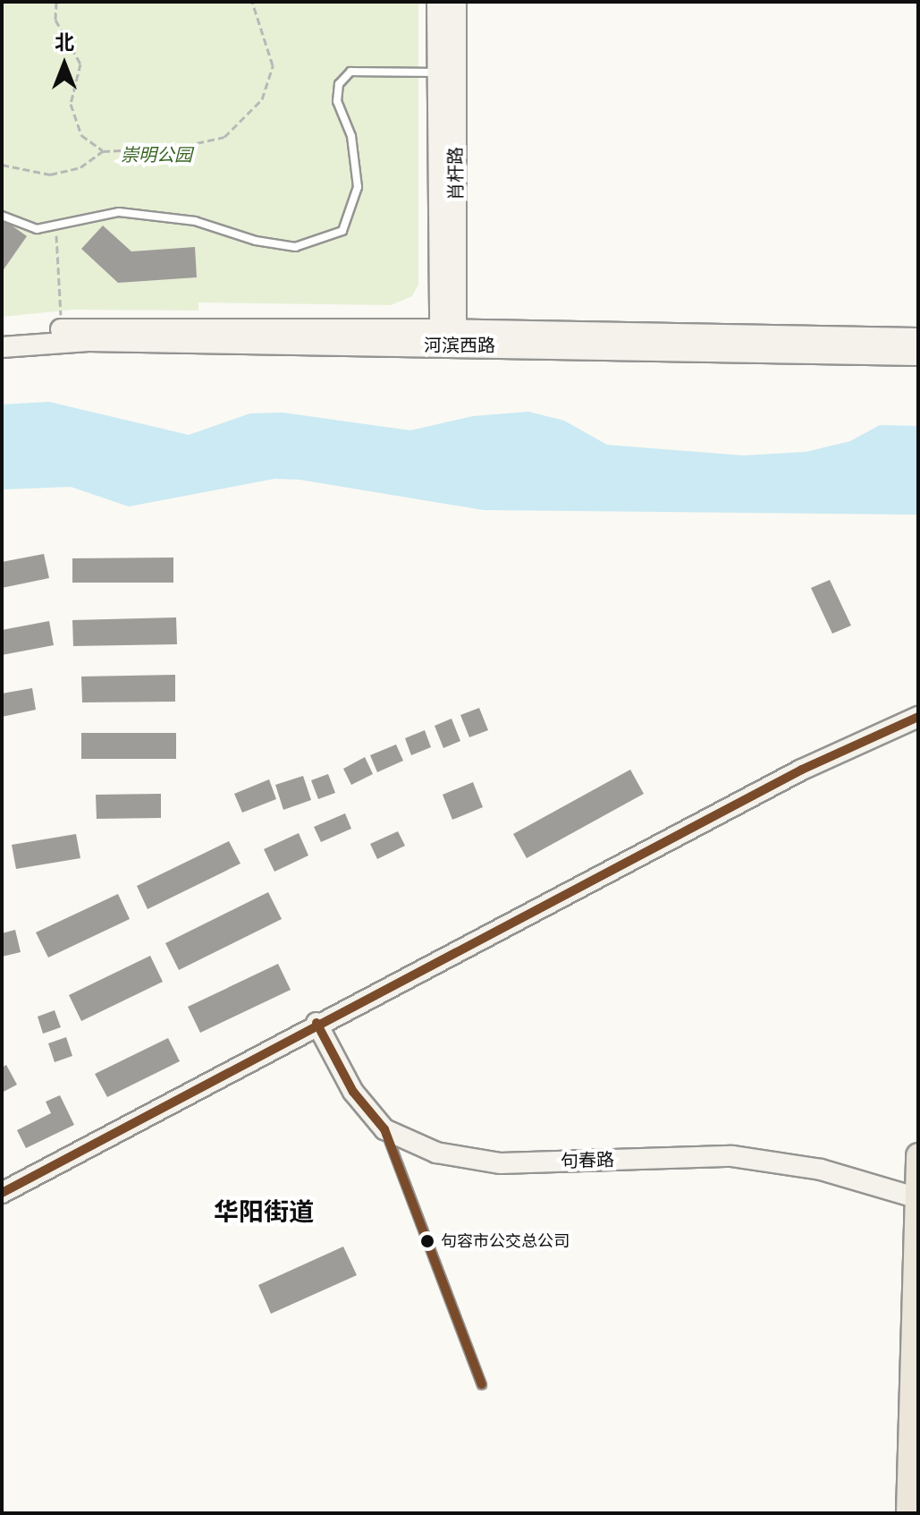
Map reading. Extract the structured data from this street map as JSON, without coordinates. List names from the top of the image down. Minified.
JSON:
{"streets":{"street":["肖杆路","河滨西路","句春路"]},"crossings":[["肖杆路","河滨西路"]],"districts":["华阳街道"],"parks":["崇明公园"],"places":["句容市公交总公司"],"north":"top"}
